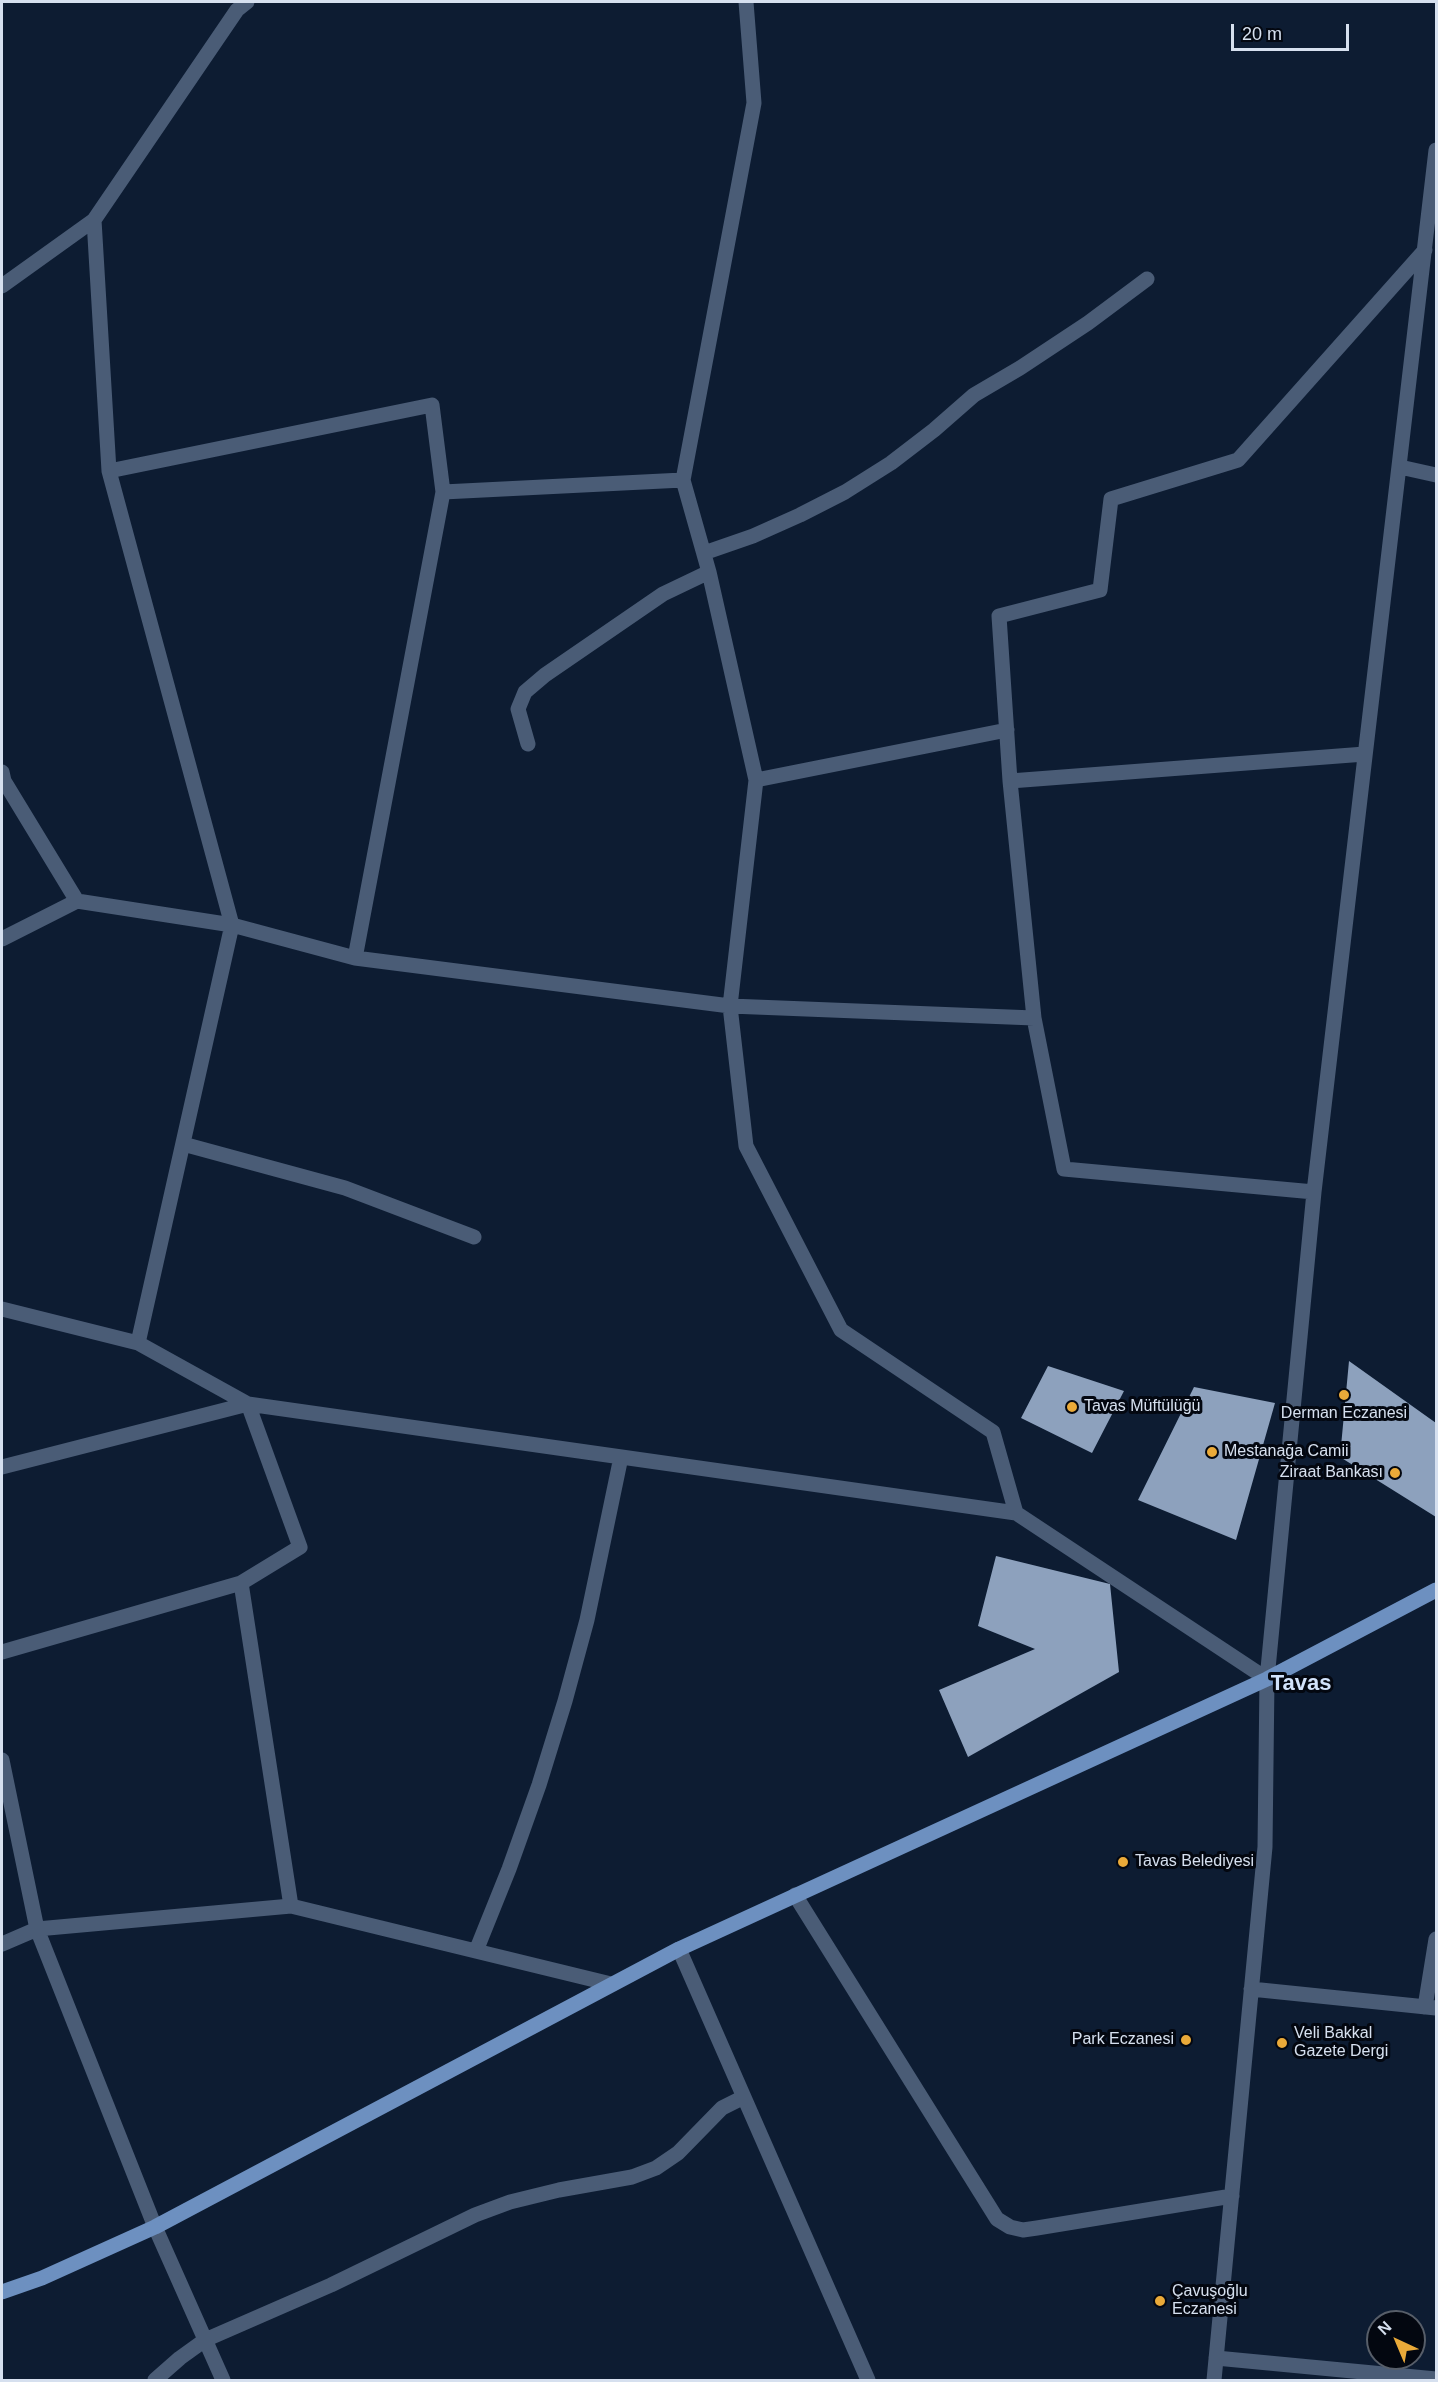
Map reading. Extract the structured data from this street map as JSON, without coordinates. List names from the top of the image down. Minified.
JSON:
{"districts":["Tavas"],"places":["Derman Eczanesi","Tavas Müftülüğü","Mestanağa Camii","Ziraat Bankası","Tavas Belediyesi","Park Eczanesi","Veli Bakkal Gazete Dergi","Çavuşoğlu Eczanesi"],"scale_bar":"20 m","north":"top left"}
